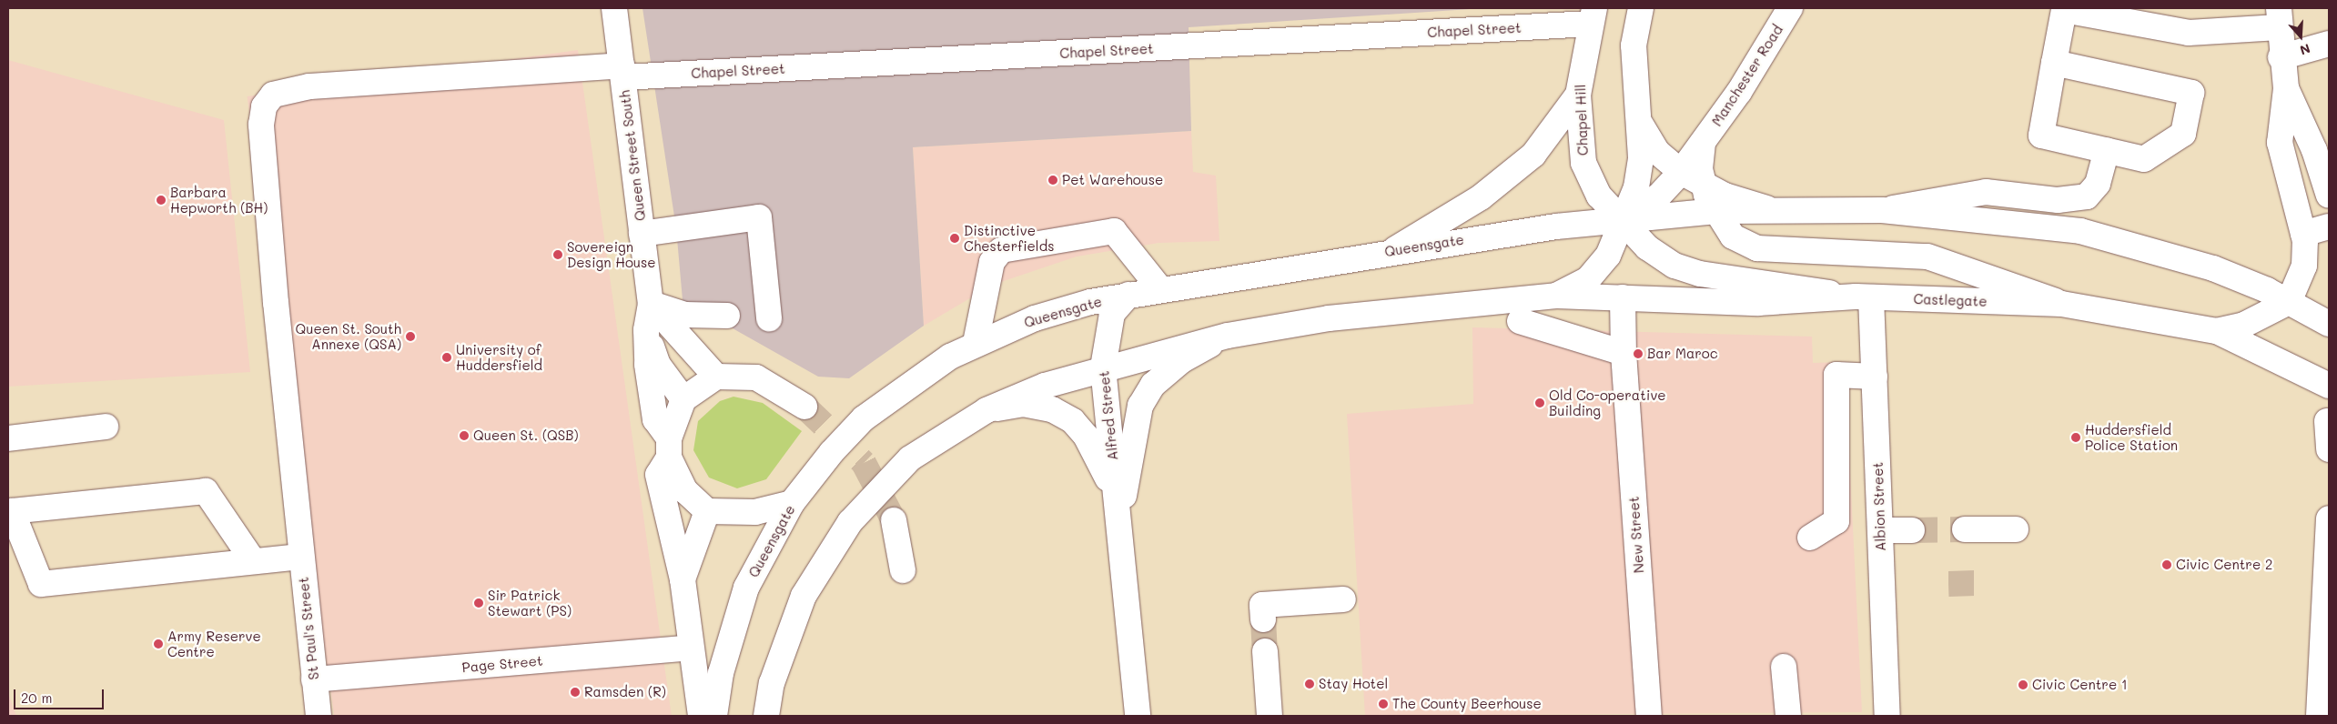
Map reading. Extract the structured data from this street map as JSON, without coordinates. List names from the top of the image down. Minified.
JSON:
{"streets":{"main road":["Chapel Street","Manchester Road","Chapel Hill","Queen Street South","Queensgate","Castlegate","Alfred Street","Albion Street","New Street","St Paul's Street","Page Street"]},"crossings":[["Chapel Street","Chapel Hill"],["Chapel Street","Queen Street South"],["Chapel Street","St Paul's Street"],["Manchester Road","Chapel Hill"],["Manchester Road","Queensgate"],["Chapel Hill","Queensgate"],["Chapel Hill","Castlegate"],["Chapel Hill","Albion Street"],["Queensgate","Alfred Street"],["Castlegate","Albion Street"],["Castlegate","New Street"],["St Paul's Street","Page Street"]],"places":["Pet Warehouse","Barbara Hepworth (BH)","Distinctive Chesterfields","Sovereign Design House","Queen St. South Annexe (QSA)","Bar Maroc","University of Huddersfield","Old Co-operative Building","Queen St. (QSB)","Huddersfield Police Station","Civic Centre 2","Sir Patrick Stewart (PS)","Army Reserve Centre","Stay Hotel","Civic Centre 1","Ramsden (R)","The County Beerhouse"],"scale_bar":"20 m","north":"bottom"}
